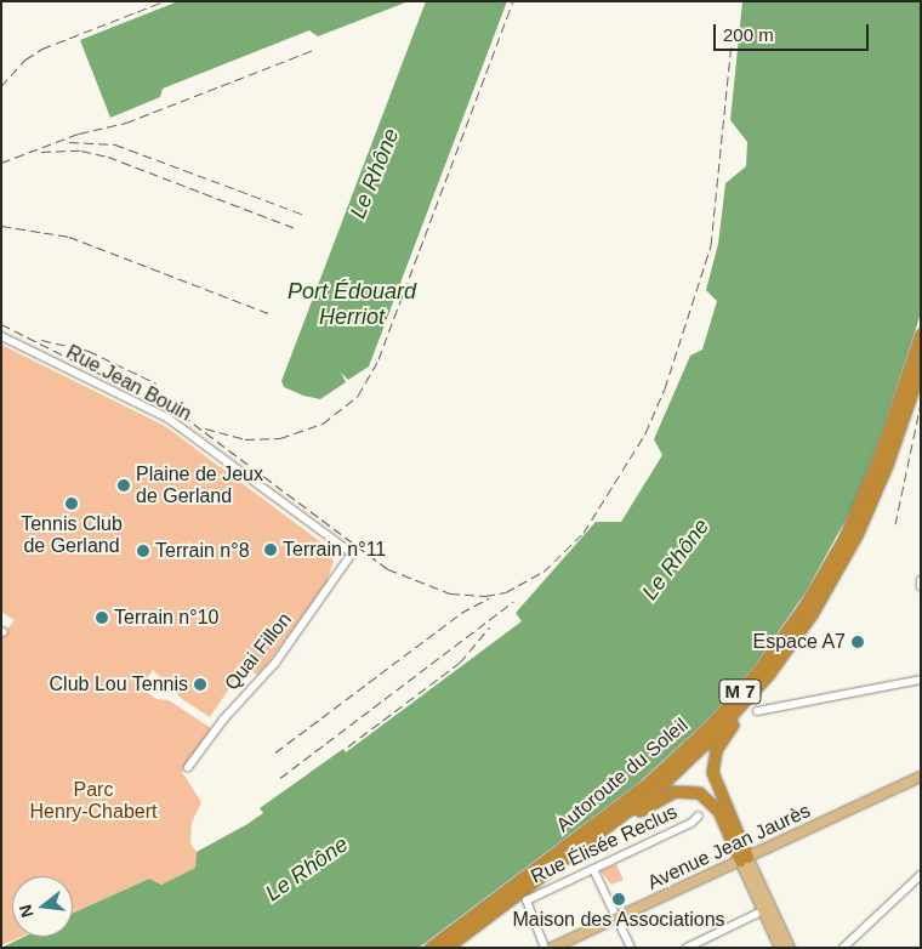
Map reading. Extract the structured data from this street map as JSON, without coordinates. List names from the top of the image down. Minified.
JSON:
{"streets":{"highway":["M 7","Autoroute du Soleil"],"main road":["Avenue Jean Jaurès"],"street":["Rue Jean Bouin","Quai Fillon","Rue Élisée Reclus"]},"crossings":[["Rue Jean Bouin","Quai Fillon"]],"water":["Le Rhône","Port Édouard Herriot"],"parks":["Parc Henry-Chabert"],"places":["Plaine de Jeux de Gerland","Tennis Club de Gerland","Terrain n°11","Terrain n°8","Terrain n°10","Espace A7","Club Lou Tennis","Maison des Associations"],"scale_bar":"200 m","north":"left"}
